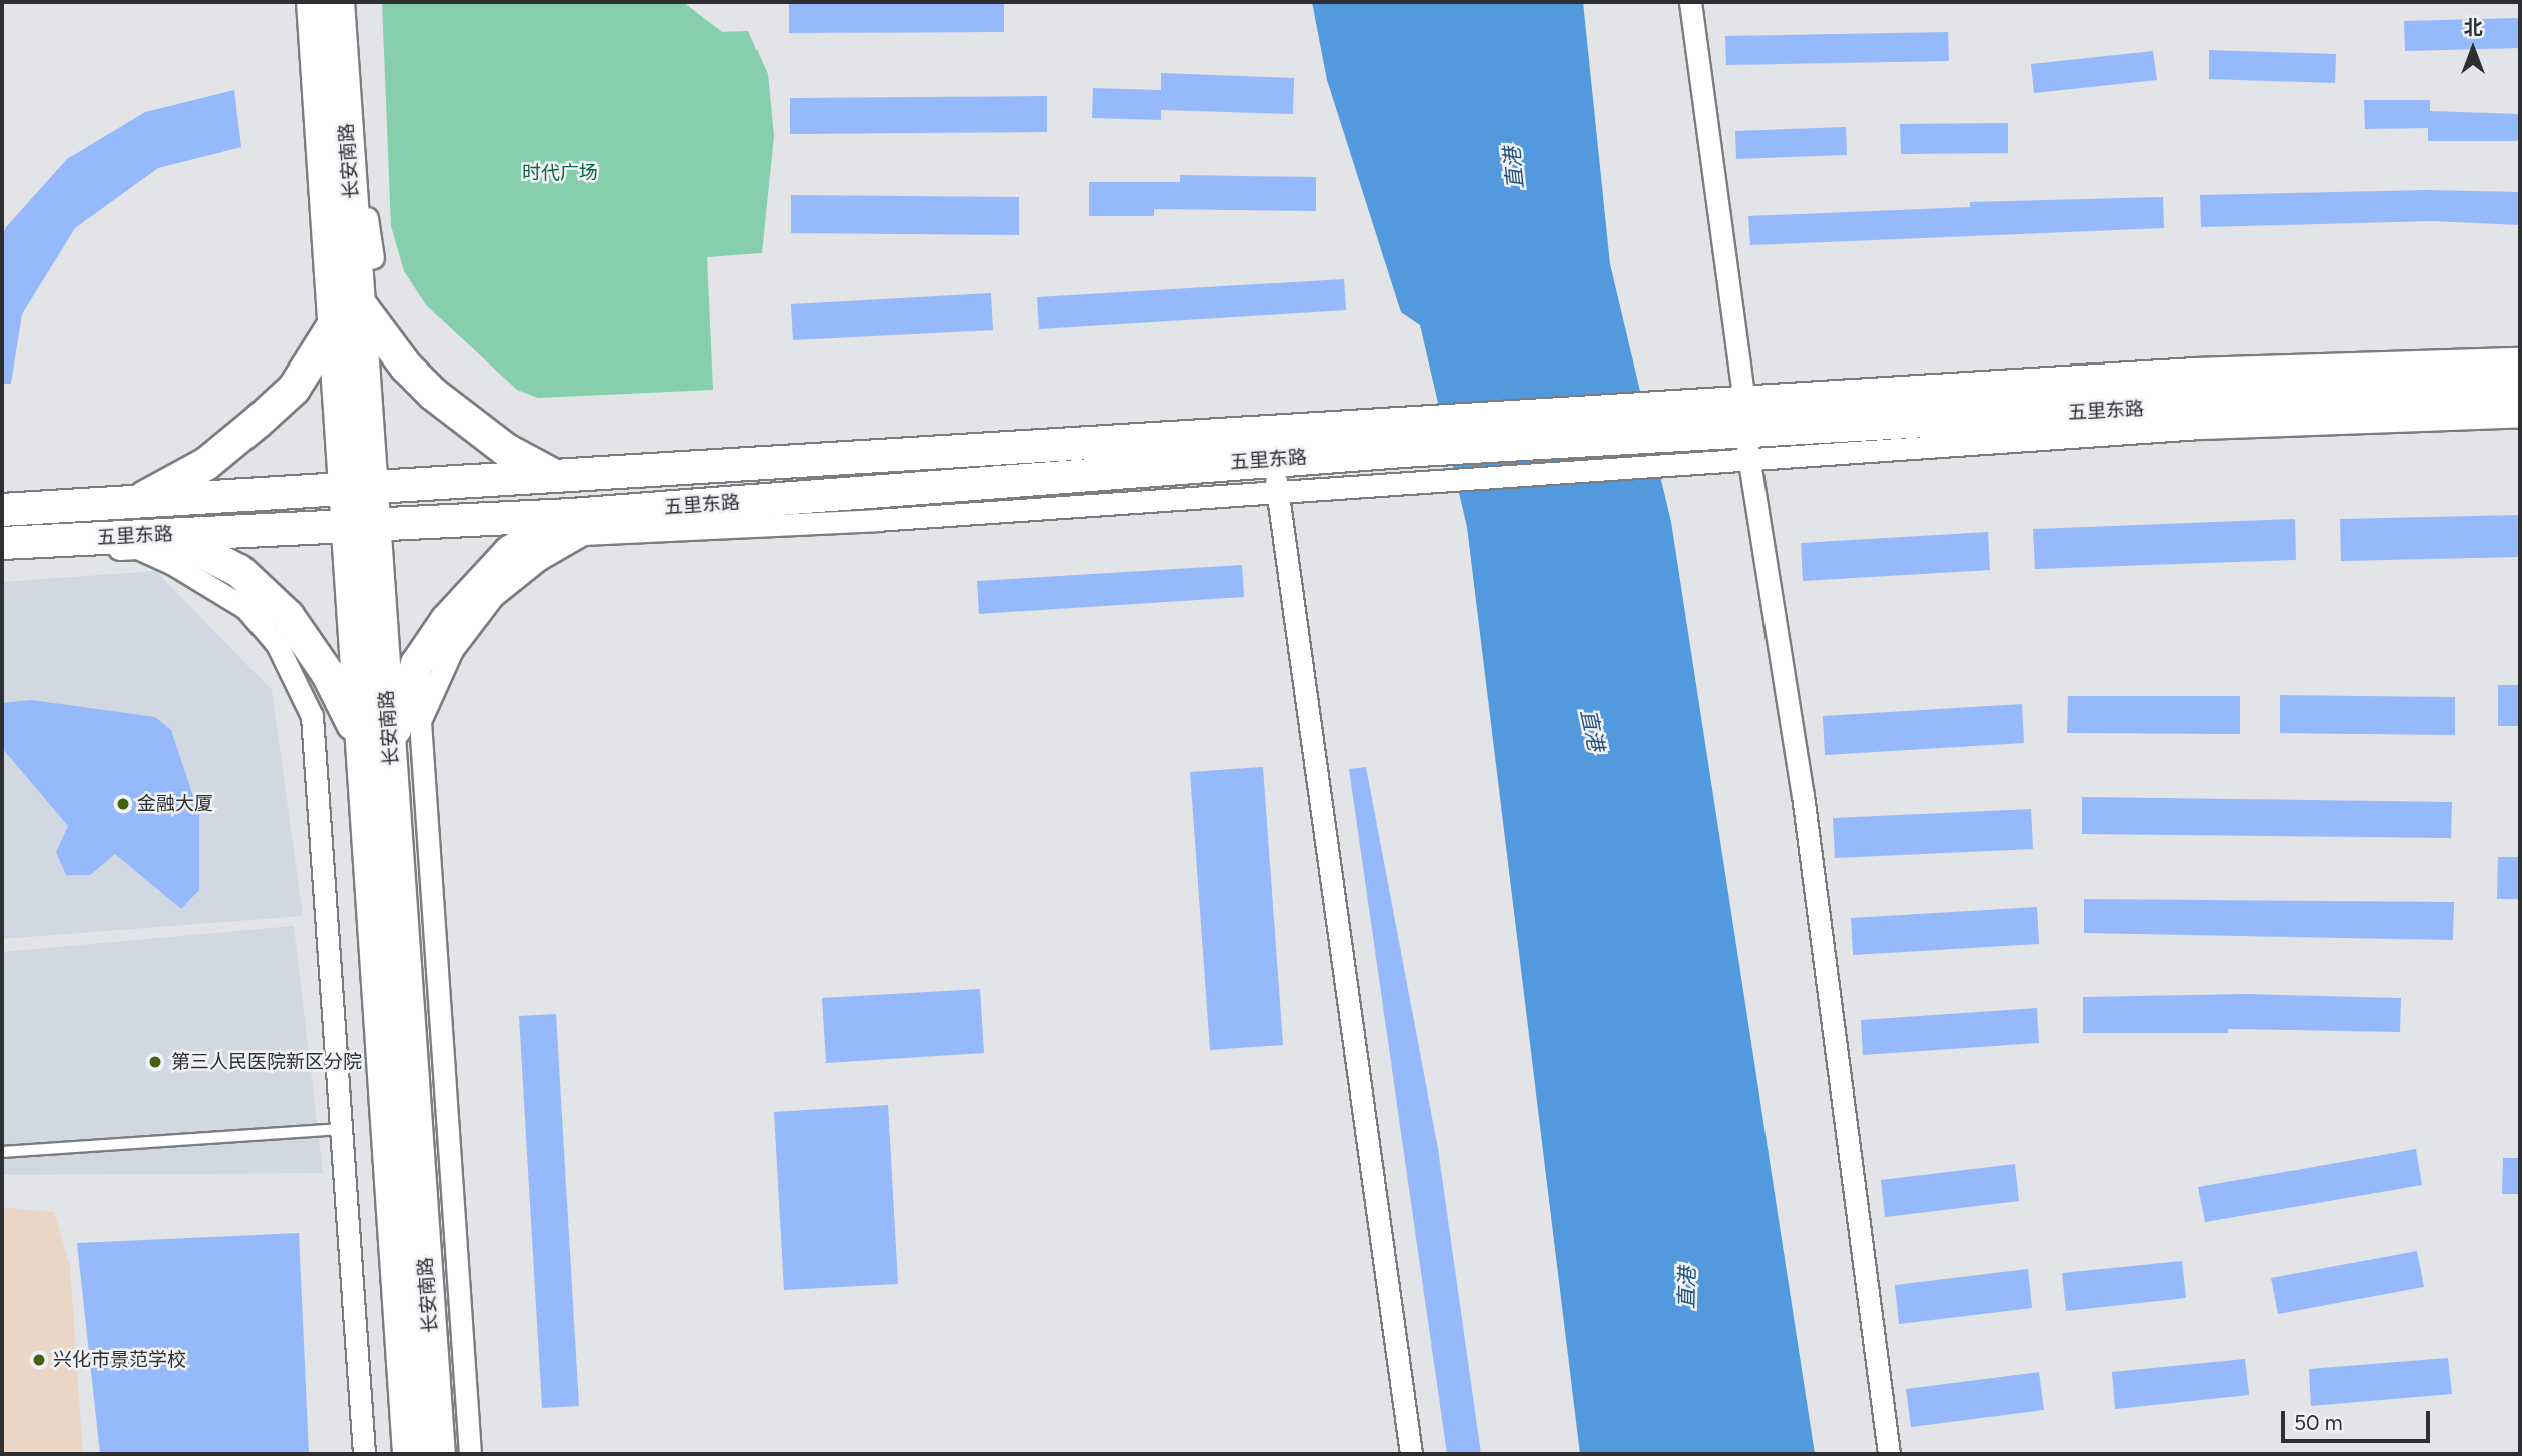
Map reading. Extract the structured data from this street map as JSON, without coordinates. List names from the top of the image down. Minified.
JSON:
{"streets":{"main road":["长安南路","五里东路"]},"crossings":[["长安南路","五里东路"]],"water":["直港"],"parks":["时代广场"],"places":["金融大厦","第三人民医院新区分院","兴化市景范学校"],"scale_bar":"50 m","north":"top"}
